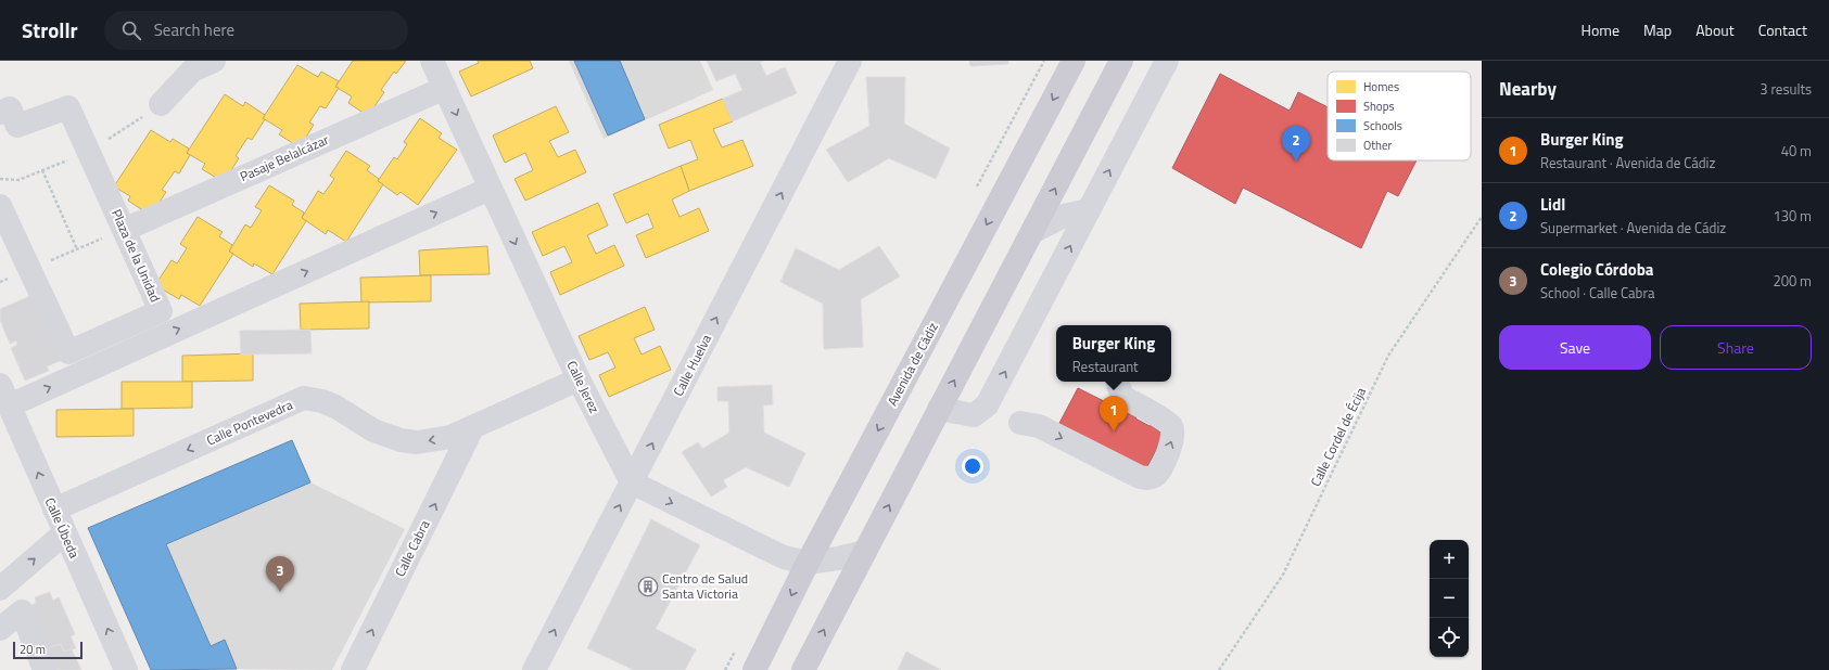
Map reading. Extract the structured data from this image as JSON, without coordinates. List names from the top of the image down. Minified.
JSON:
{"streets":{"main road":["Avenida de Cádiz"],"street":["Pasaje Belalcázar","Plaza de la Unidad","Calle Huelva","Calle Jerez","Calle Pontevedra","Calle Úbeda","Calle Cabra"],"path":["Calle Cordel de Écija"]},"crossings":[["Pasaje Belalcázar","Plaza de la Unidad"],["Pasaje Belalcázar","Calle Jerez"],["Calle Huelva","Calle Jerez"],["Calle Jerez","Calle Pontevedra"],["Calle Pontevedra","Calle Úbeda"],["Calle Pontevedra","Calle Cabra"]],"one_way":["Calle Huelva","Calle Jerez","Calle Úbeda","Calle Cabra"],"places":{"building":["Centro de Salud Santa Victoria"]},"legend":["Homes","Shops","Schools","Other"],"scale_bar":"20 m","page":{"header":"Strollr","search":"Search here","nav":["Home","Map","About","Contact"],"heading":["Nearby","3 results"],"list":[{"mark":"1","name":"Burger King","note":"Restaurant · Avenida de Cádiz","value":"40 m"},{"mark":"2","name":"Lidl","note":"Supermarket · Avenida de Cádiz","value":"130 m"},{"mark":"3","name":"Colegio Córdoba","note":"School · Calle Cabra","value":"200 m"}],"pins":["2","1","3"],"buttons":["Save","Share"],"popup":["Burger King","Restaurant"],"map_buttons":["+","−"],"scale":"20 m"}}
